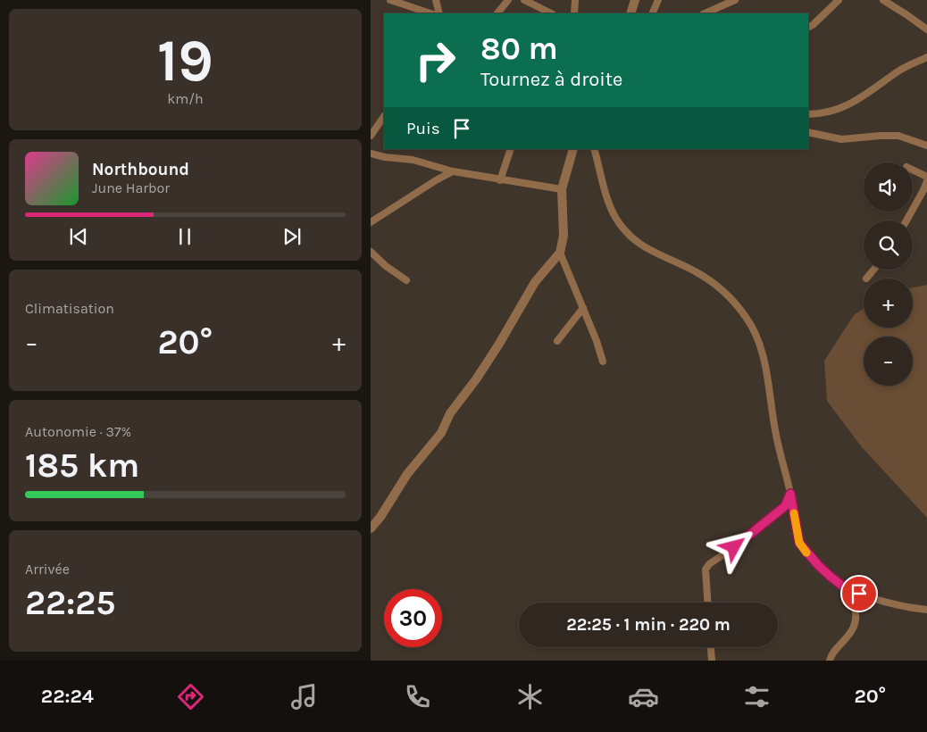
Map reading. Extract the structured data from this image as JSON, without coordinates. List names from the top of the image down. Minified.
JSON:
{"page":{"tile":[["19","km/h"],"Climatisation",["Autonomie · 37%","185 km"],["Arrivée","22:25"]],"turn":["80 m","Tournez à droite"],"then":"Puis","song":["Northbound","June Harbor"],"map_buttons":["+","−"],"heat":["−","20°","+"],"limit":"30","trip":"22:25 · 1 min · 220 m","tabs":["22:24","20°"]}}
